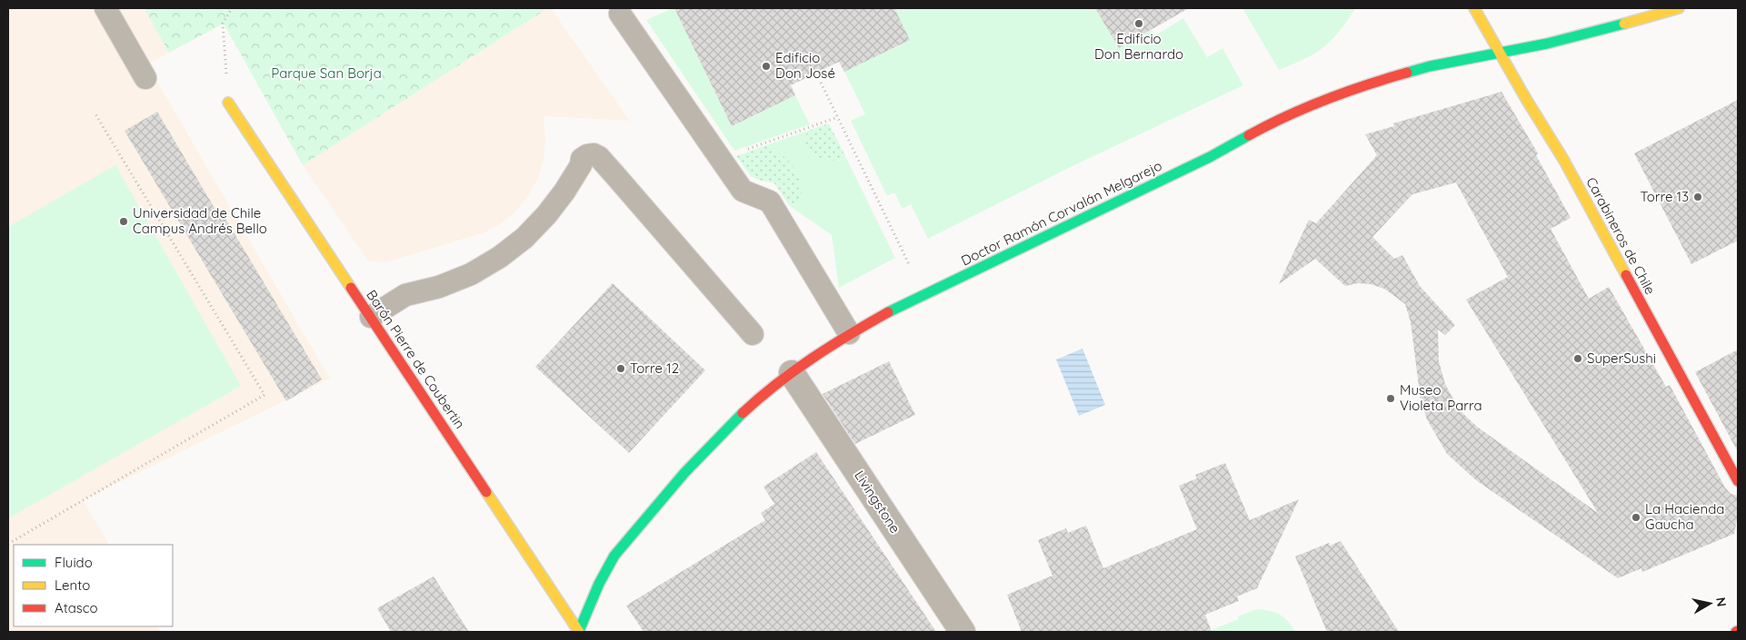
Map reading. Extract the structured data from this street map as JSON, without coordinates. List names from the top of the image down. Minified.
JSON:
{"streets":{"main road":["Doctor Ramón Corvalán Melgarejo","Carabineros de Chile","Barón Pierre de Coubertin"],"street":["Livingstone"]},"crossings":[["Doctor Ramón Corvalán Melgarejo","Carabineros de Chile"],["Doctor Ramón Corvalán Melgarejo","Barón Pierre de Coubertin"],["Doctor Ramón Corvalán Melgarejo","Livingstone"]],"parks":["Parque San Borja"],"places":["Edificio Don Bernardo","Edificio Don José","Torre 13","Universidad de Chile Campus Andrés Bello","SuperSushi","Torre 12","Museo Violeta Parra","La Hacienda Gaucha"],"legend":["Fluido","Lento","Atasco"],"north":"right"}
